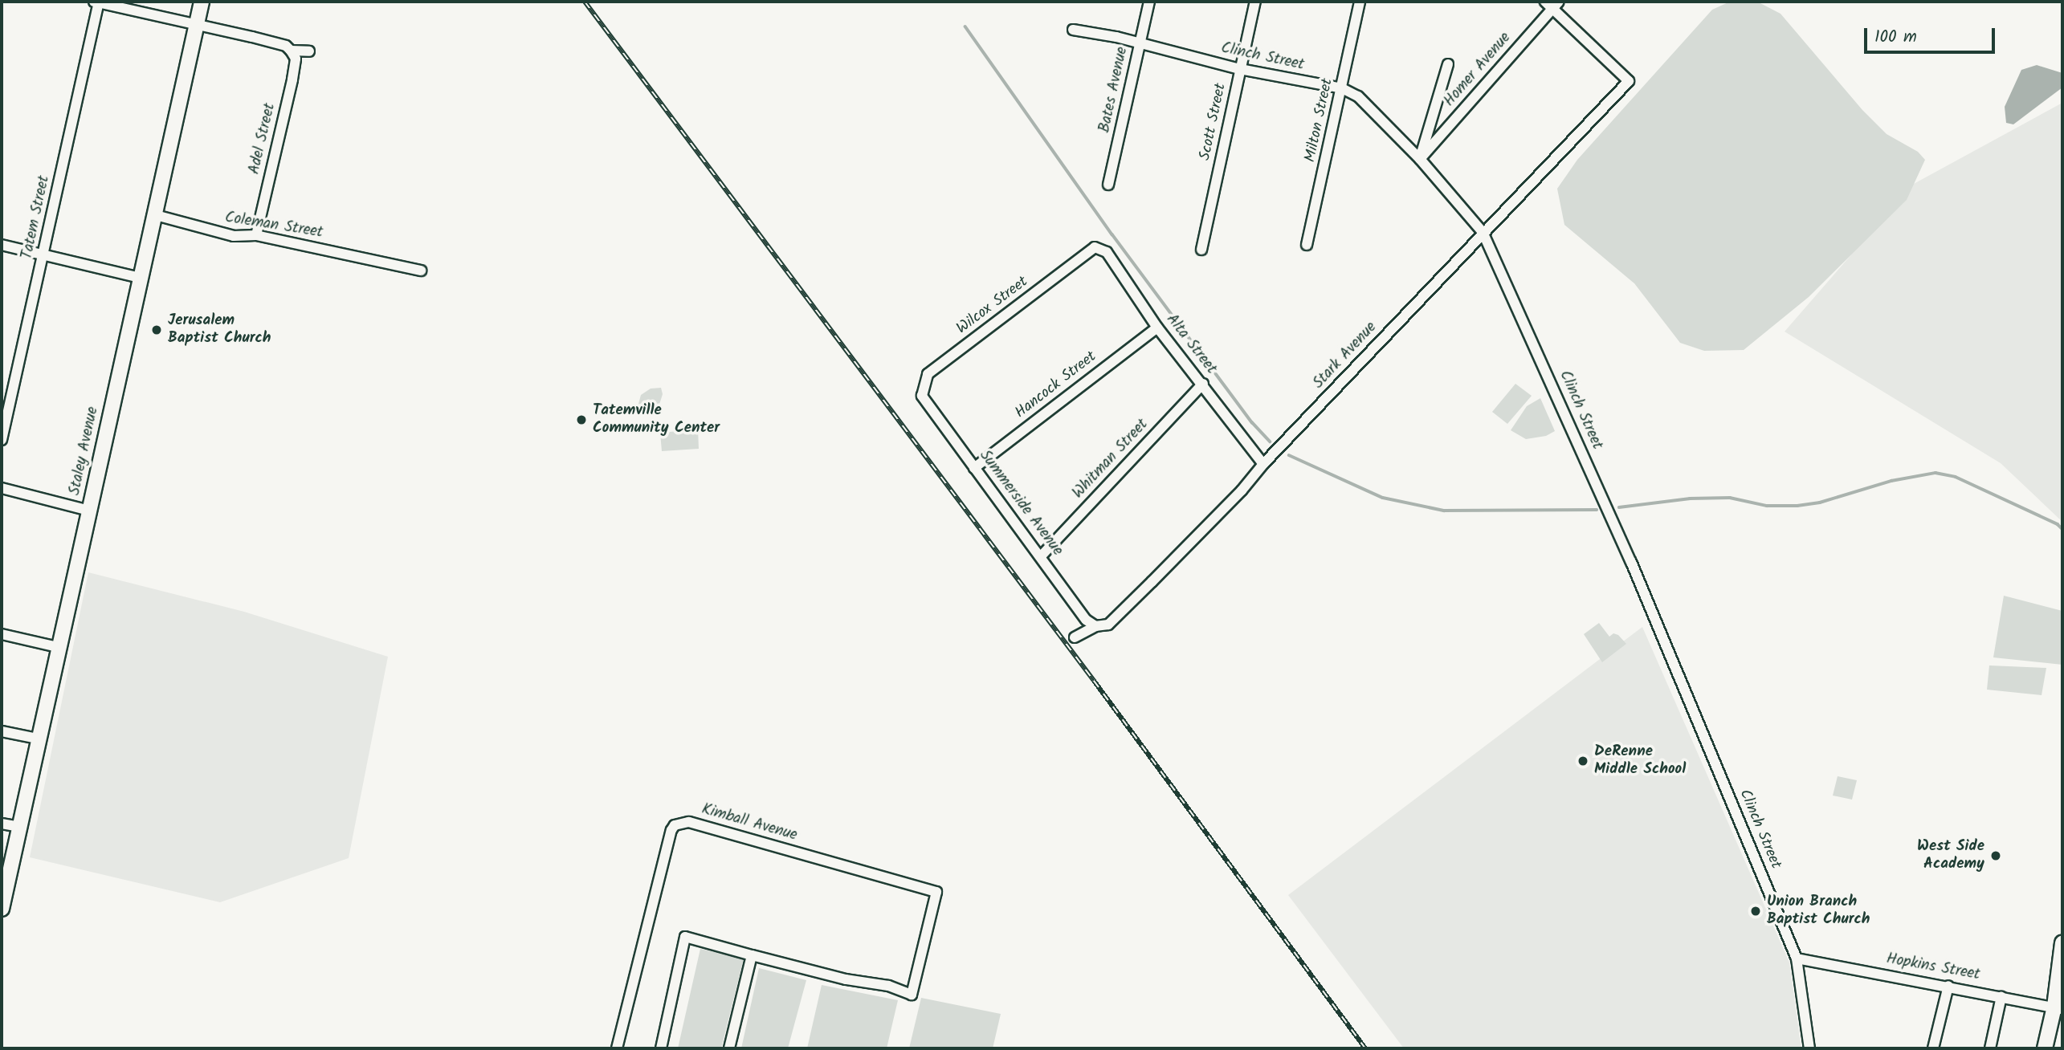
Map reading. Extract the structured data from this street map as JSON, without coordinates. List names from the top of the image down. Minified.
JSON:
{"streets":{"street":["Clinch Street","Homer Avenue","Bates Avenue","Milton Street","Scott Street","Adel Street","Tatem Street","Coleman Street","Wilcox Street","Alta Street","Stark Avenue","Hancock Street","Staley Avenue","Whitman Street","Summerside Avenue","Kimball Avenue","Hopkins Street"]},"crossings":[["Clinch Street","Homer Avenue"],["Clinch Street","Bates Avenue"],["Clinch Street","Milton Street"],["Clinch Street","Scott Street"],["Clinch Street","Stark Avenue"],["Clinch Street","Hopkins Street"],["Homer Avenue","Stark Avenue"],["Adel Street","Coleman Street"],["Coleman Street","Staley Avenue"],["Wilcox Street","Alta Street"],["Wilcox Street","Summerside Avenue"],["Alta Street","Stark Avenue"],["Alta Street","Hancock Street"],["Alta Street","Whitman Street"],["Stark Avenue","Summerside Avenue"],["Hancock Street","Summerside Avenue"],["Whitman Street","Summerside Avenue"]],"places":["Jerusalem Baptist Church","Tatemville Community Center","DeRenne Middle School","West Side Academy","Union Branch Baptist Church"],"scale_bar":"100 m"}
